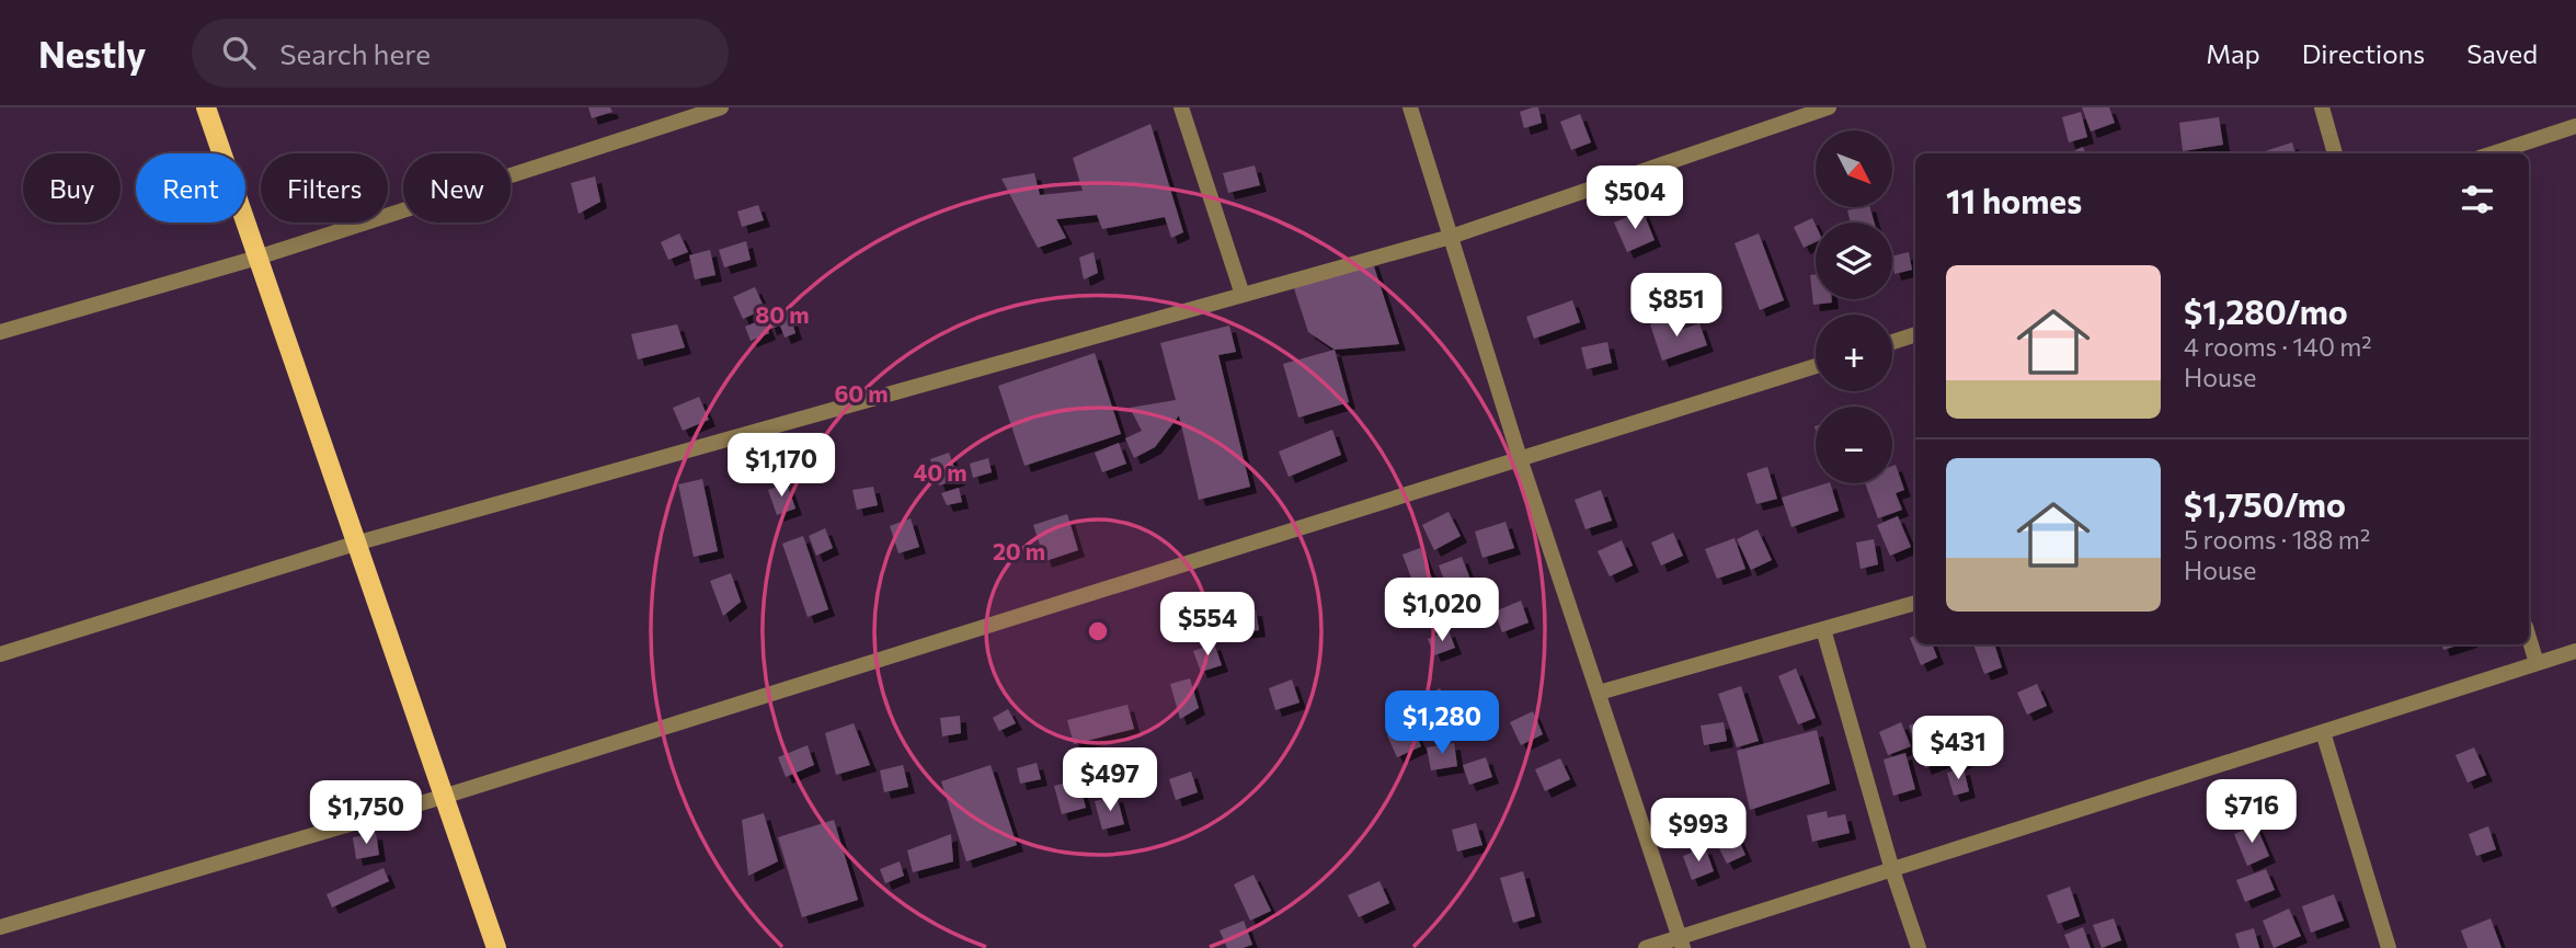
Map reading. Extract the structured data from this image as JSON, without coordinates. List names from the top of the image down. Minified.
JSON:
{"north":"bottom right","page":{"header":"Nestly","search":"Search here","nav":["Map","Directions","Saved"],"map_buttons":["+","−"],"chip":["Buy","Rent","Filters","New"],"heading":"11 homes","price":["$504","$851","$1,170","$1,020","$554","$1,280","$431","$497","$716","$1,750","$993"],"list":[{"name":"$1,280/mo","note":"4 rooms · 140 m² · House"},{"name":"$1,750/mo","note":"5 rooms · 188 m² · House"}]},"rings":["80 m","60 m","40 m","20 m"]}
